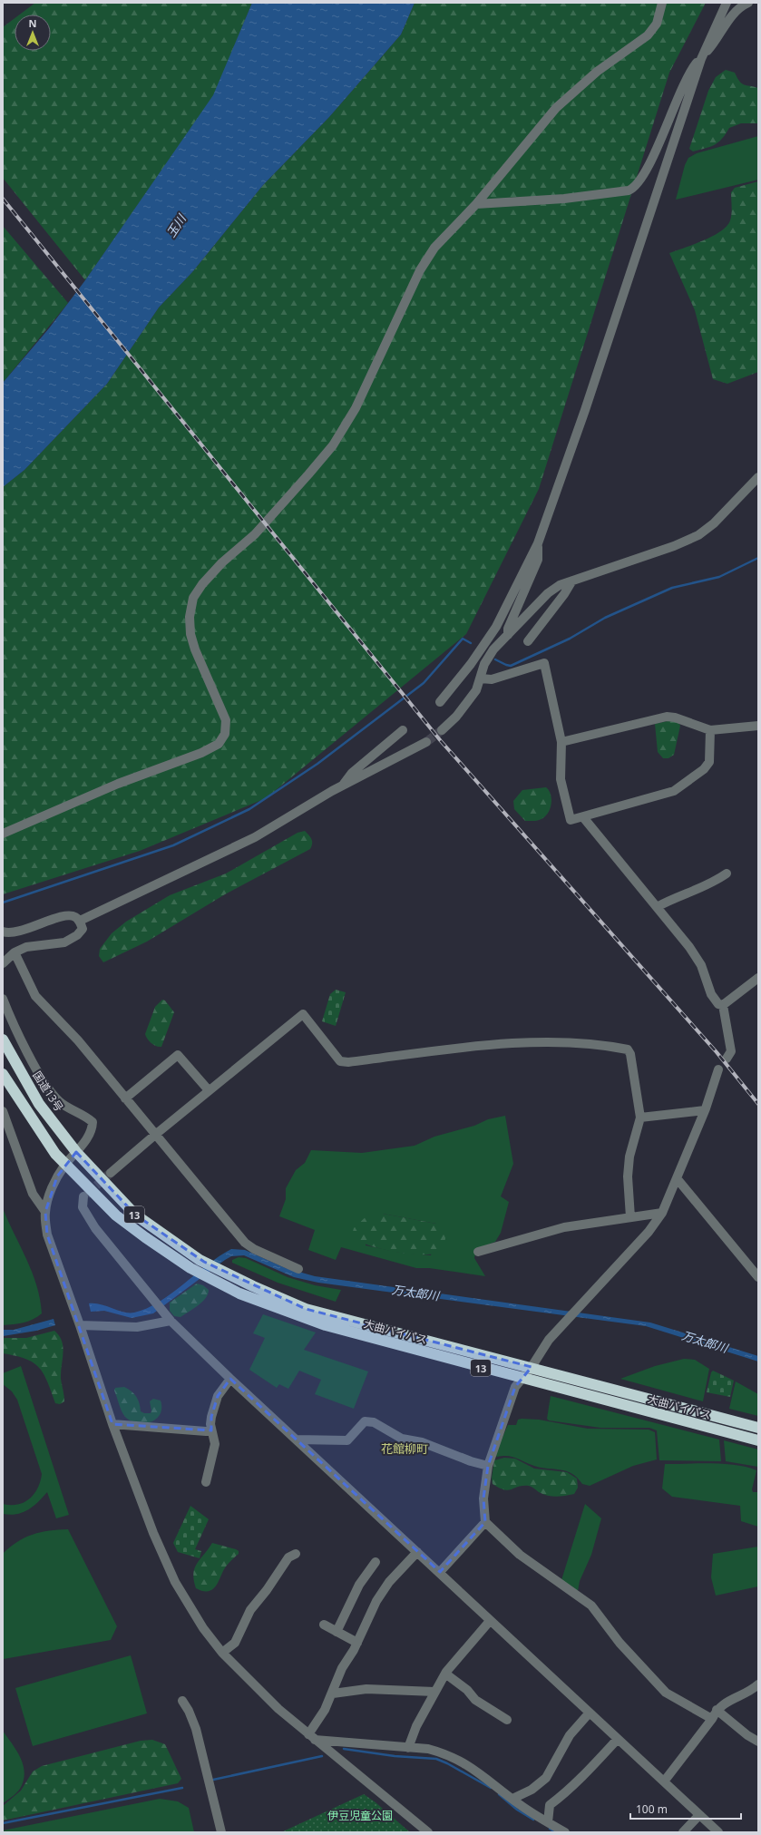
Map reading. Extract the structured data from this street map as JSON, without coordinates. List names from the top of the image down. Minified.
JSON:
{"streets":{"highway":["国道13号","13","大曲バイパス"]},"crossings":[["国道13号","大曲バイパス"],["13","大曲バイパス"]],"districts":["花館柳町"],"water":["玉川","万太郎川"],"parks":["伊豆児童公園"],"scale_bar":"100 m","north":"top"}
